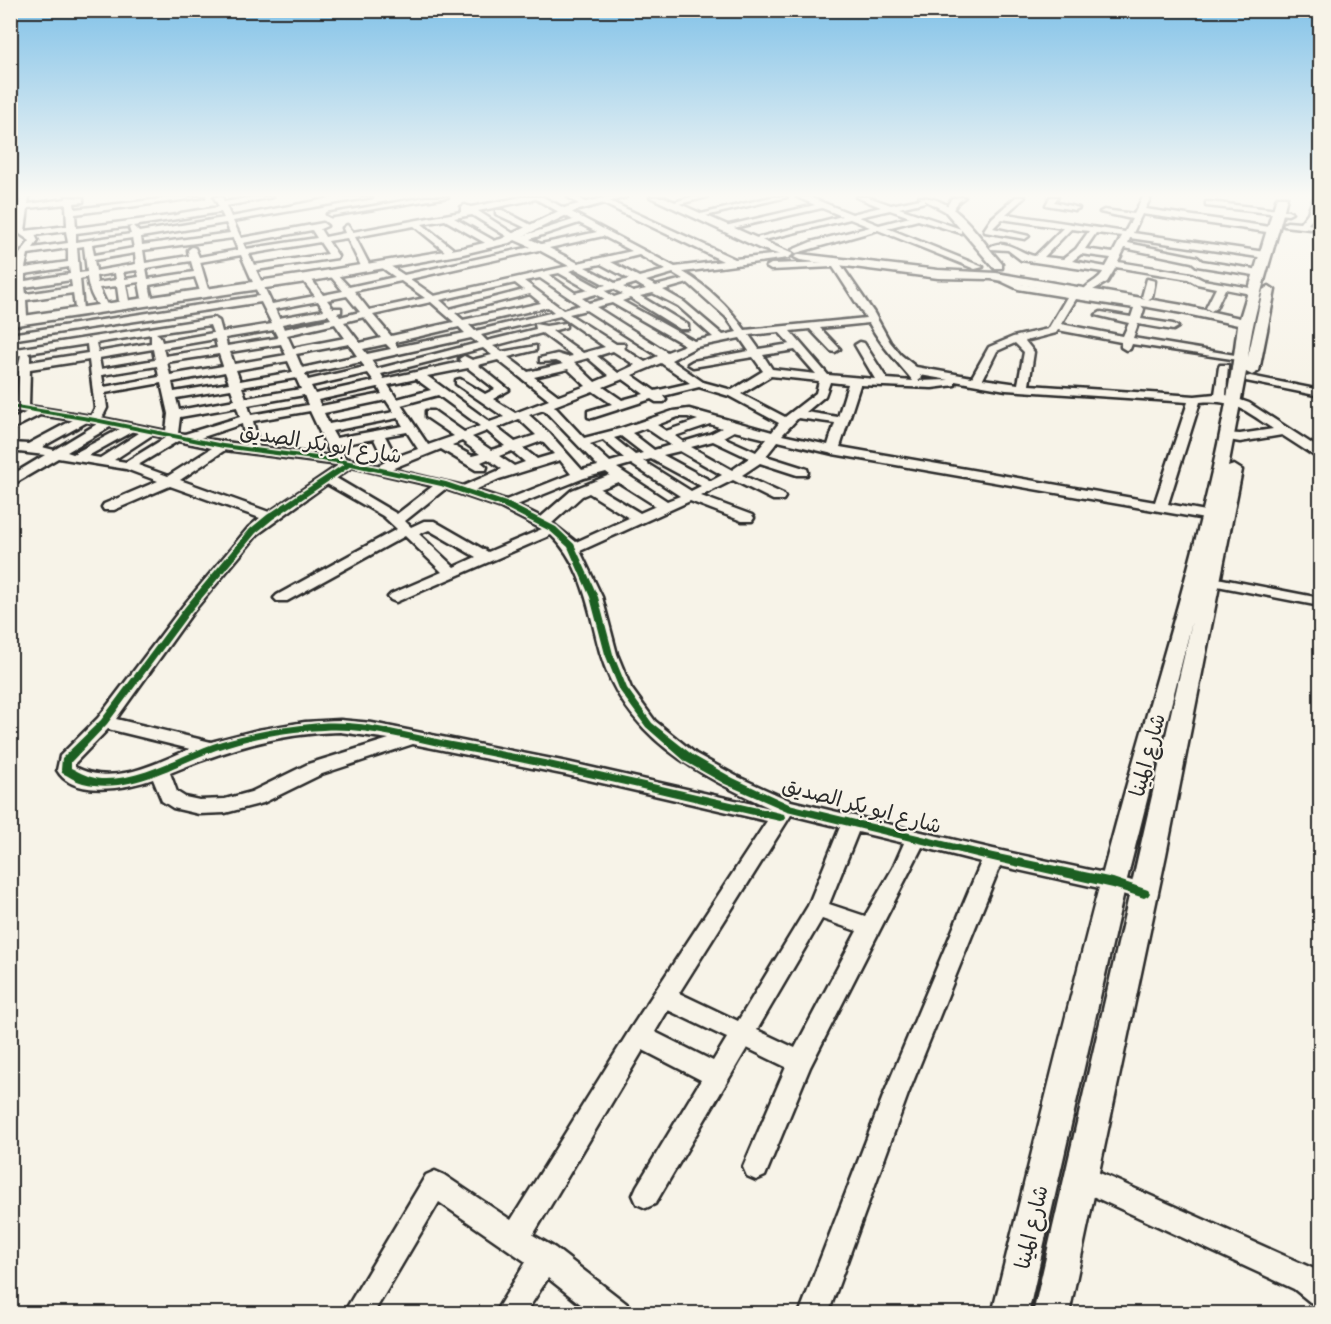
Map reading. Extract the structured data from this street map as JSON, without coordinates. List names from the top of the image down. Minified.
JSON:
{"streets":{"main road":["شارع المينا"],"street":["شارع ابو بكر الصديق"]},"crossings":[["شارع ابو بكر الصديق","شارع المينا"]]}
